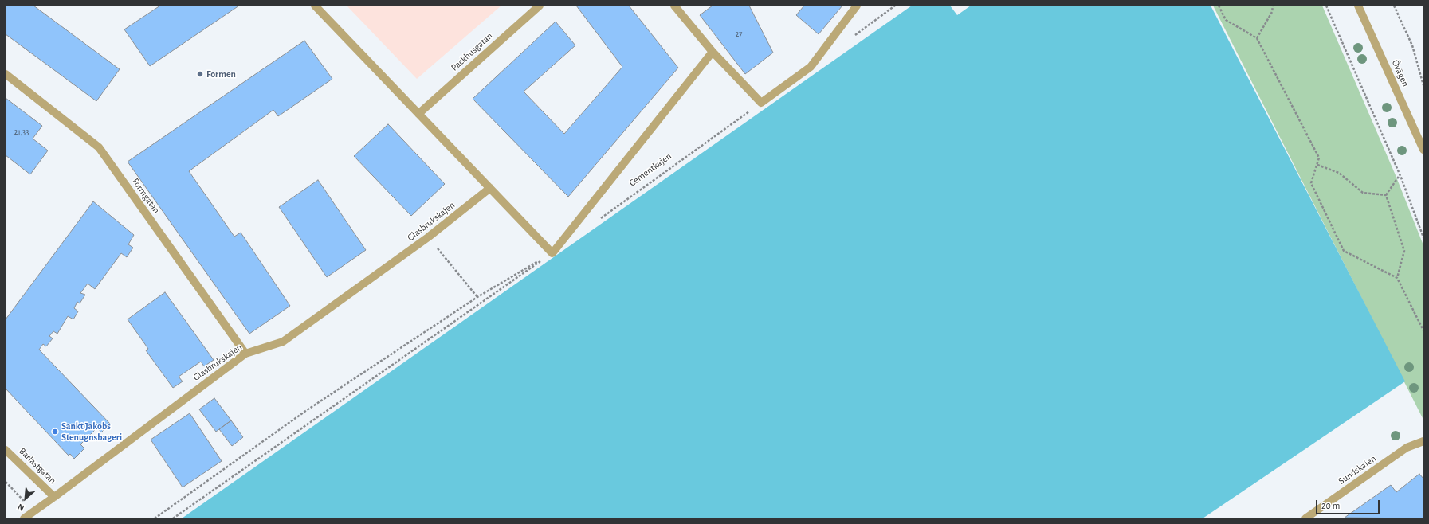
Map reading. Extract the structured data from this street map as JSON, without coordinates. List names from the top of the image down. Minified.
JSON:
{"streets":{"street":["Packhusgatan","Övägen","Cementkajen","Formgatan","Glasbrukskajen","Barlastgatan","Sundskajen"]},"crossings":[["Formgatan","Glasbrukskajen"],["Glasbrukskajen","Barlastgatan"]],"places":["Formen","Sankt Jakobs Stenugnsbageri"],"house_numbers":["27","21,33"],"scale_bar":"20 m","north":"bottom left"}
